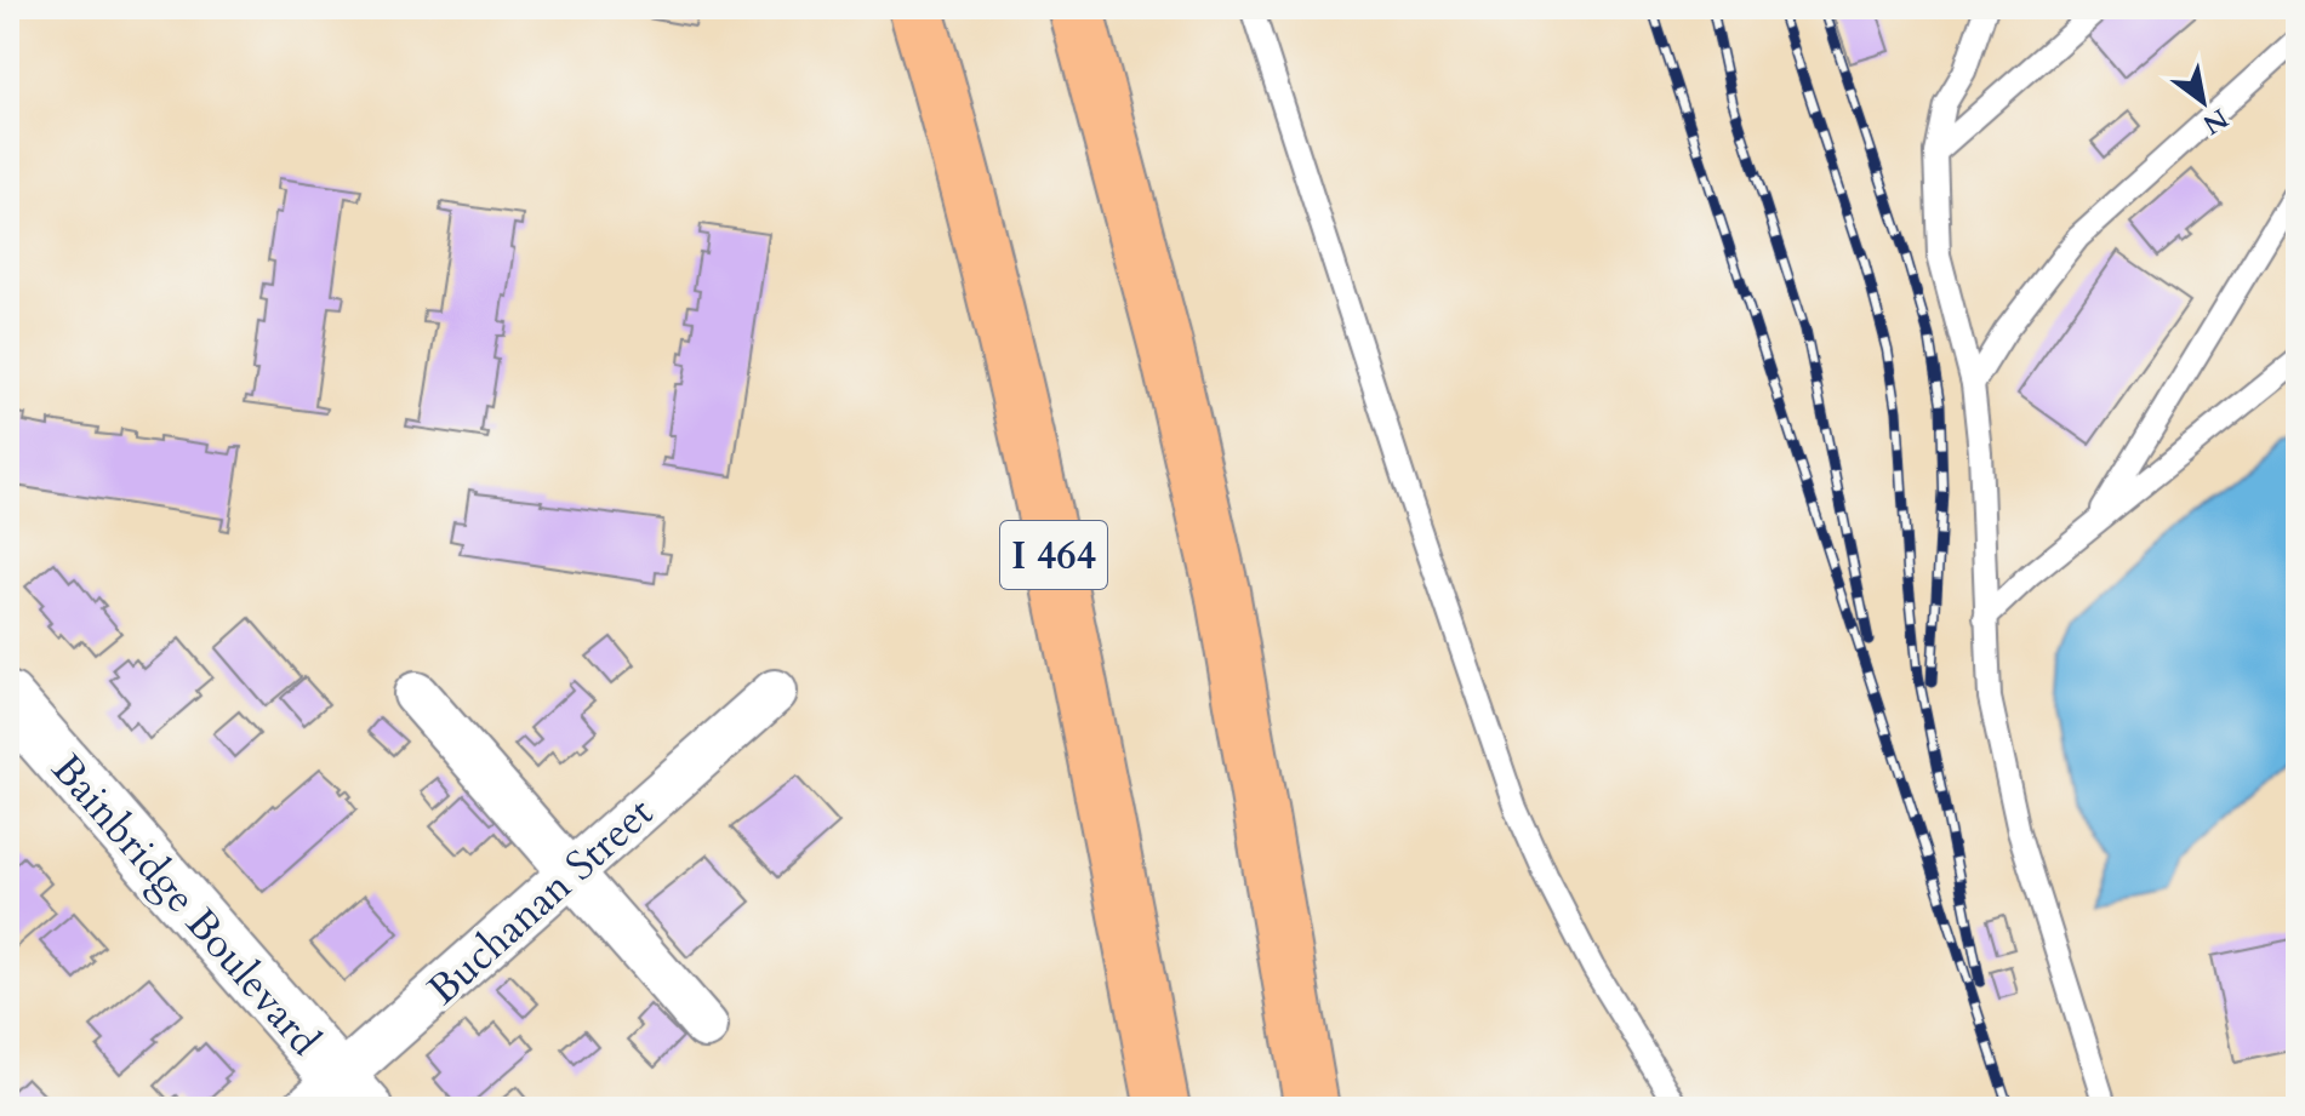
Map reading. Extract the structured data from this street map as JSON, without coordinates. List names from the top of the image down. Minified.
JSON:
{"streets":{"highway":["I 464"],"street":["Buchanan Street","Bainbridge Boulevard"]},"crossings":[["Buchanan Street","Bainbridge Boulevard"]],"north":"bottom right"}
